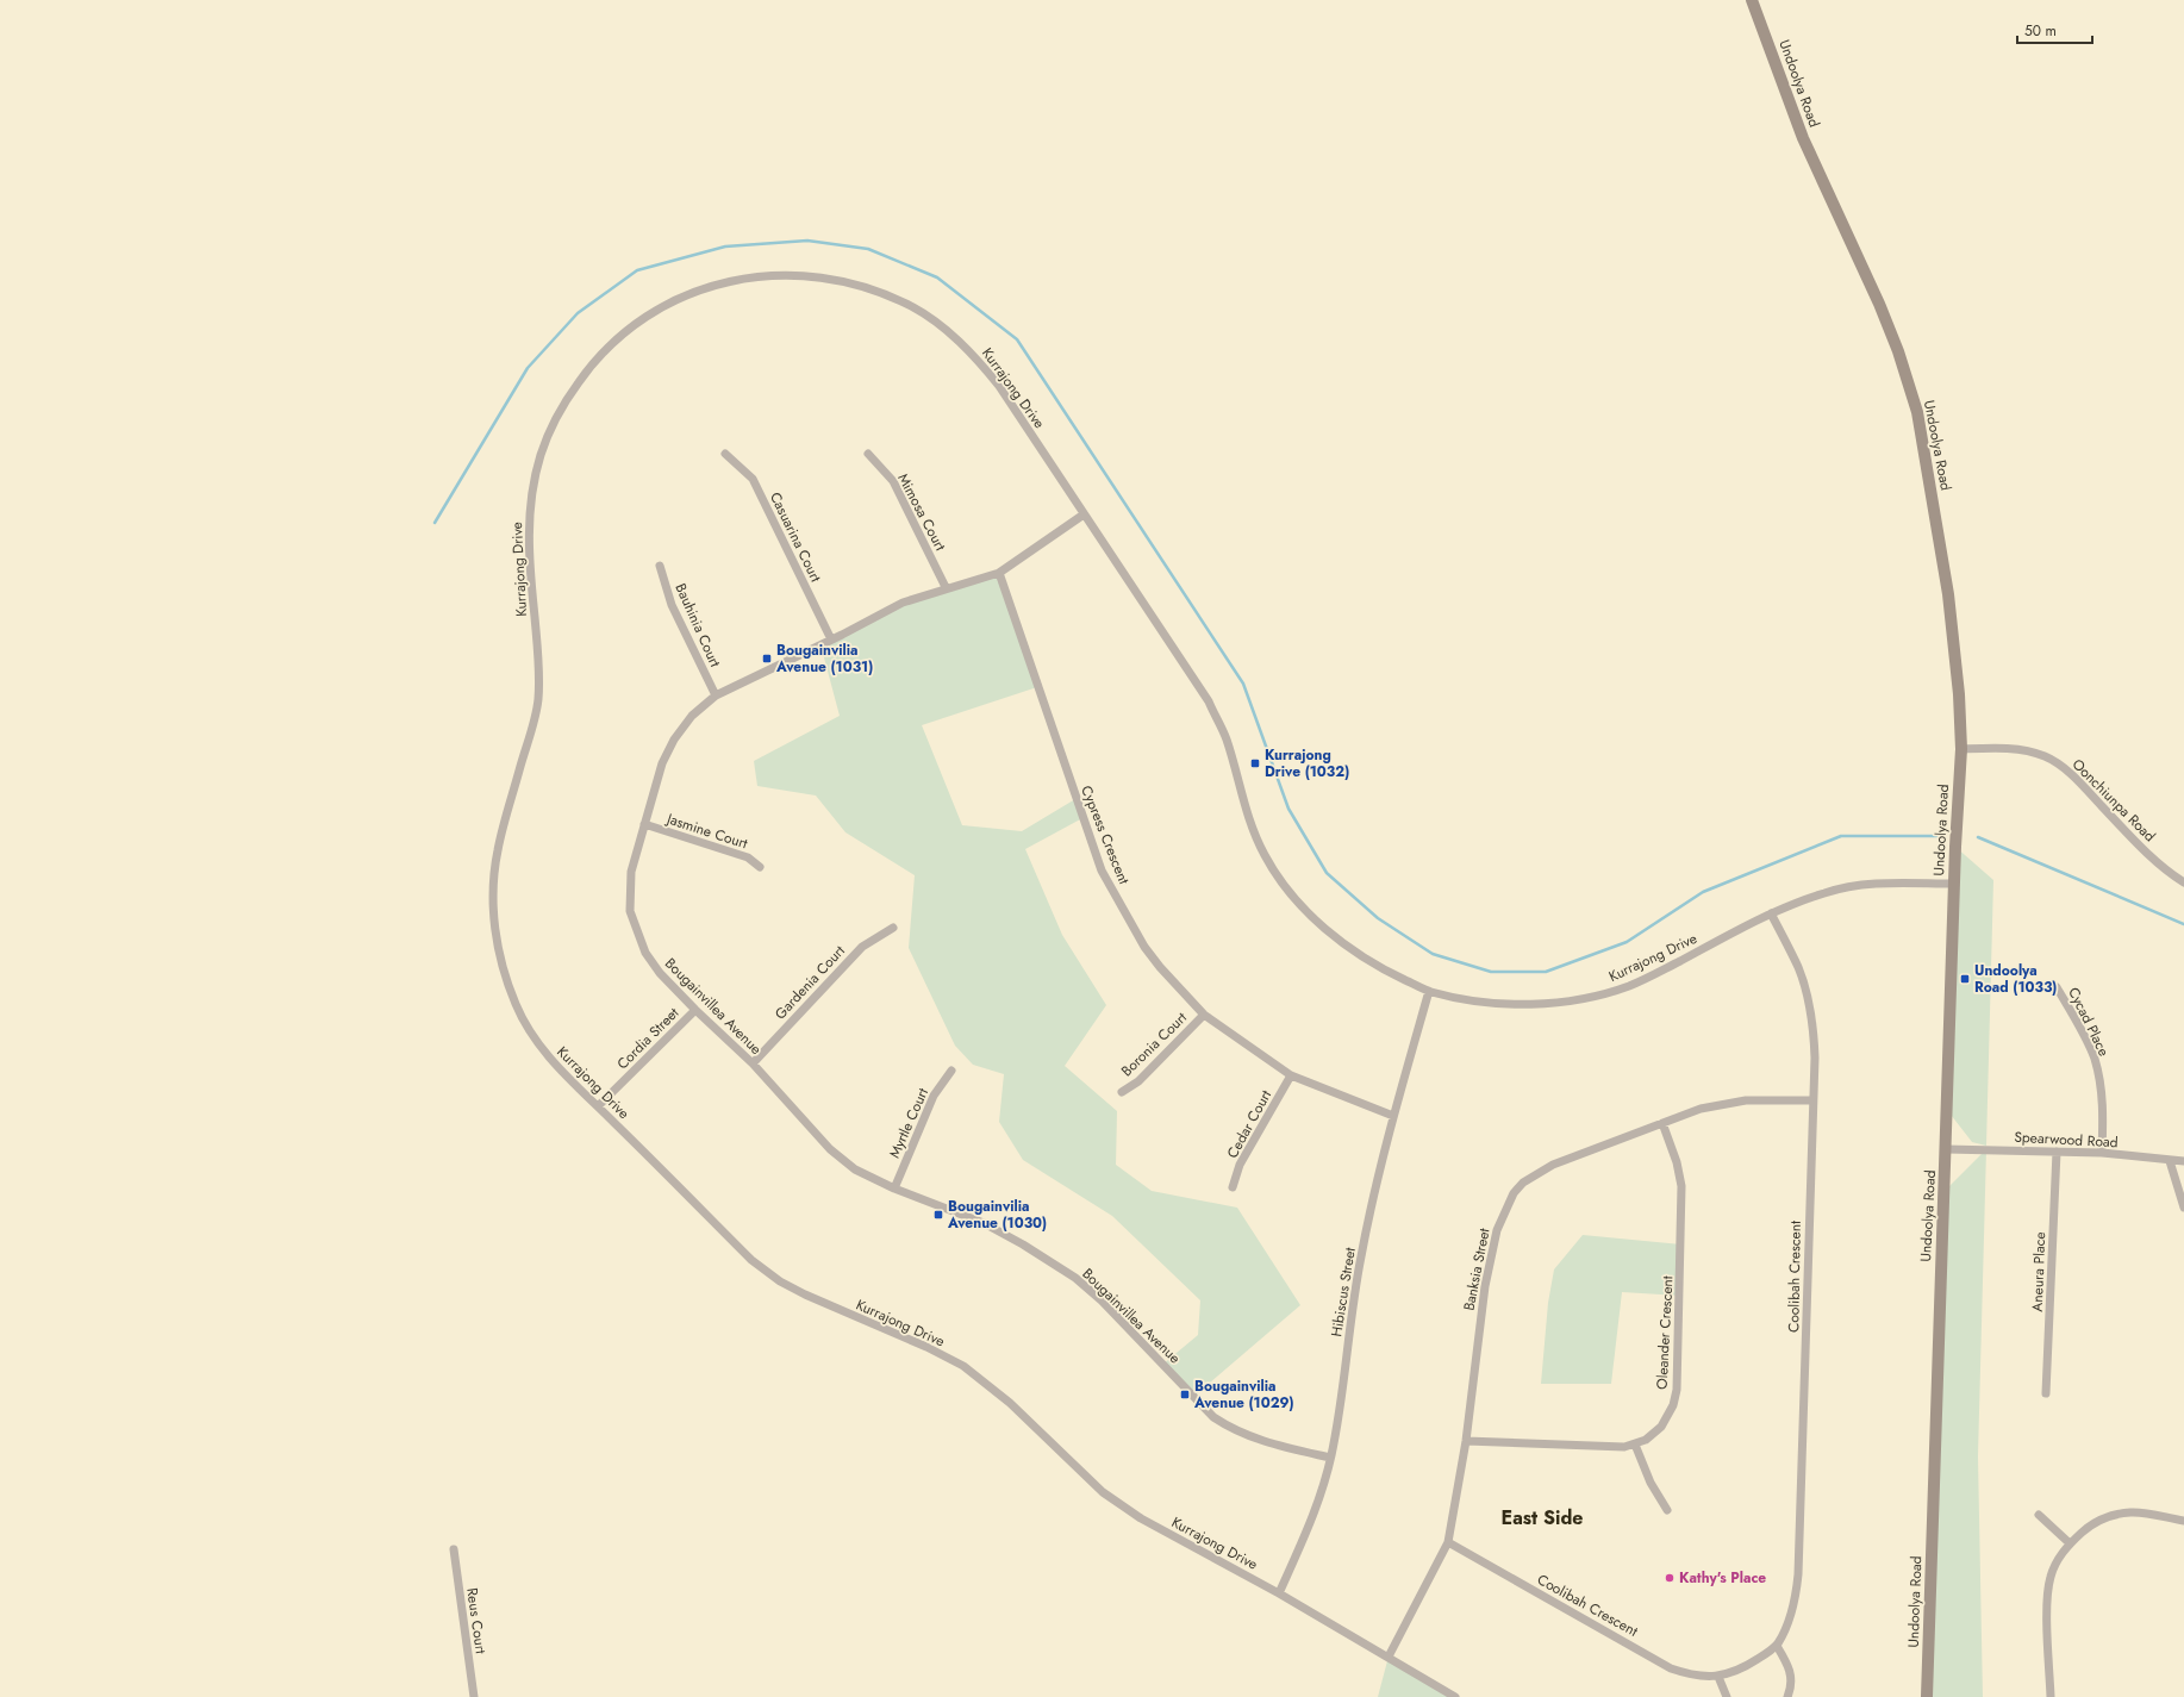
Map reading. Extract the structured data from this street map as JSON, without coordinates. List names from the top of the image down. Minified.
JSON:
{"streets":{"main road":["Undoolya Road"],"street":["Kurrajong Drive","Mimosa Court","Casuarina Court","Bauhinia Court","Oonchiunpa Road","Jasmine Court","Cypress Crescent","Gardenia Court","Bougainvillea Avenue","Cycad Place","Cordia Street","Boronia Court","Myrtle Court","Cedar Court","Spearwood Road","Banksia Street","Aneura Place","Coolibah Crescent","Hibiscus Street","Oleander Crescent","Reus Court"]},"crossings":[["Undoolya Road","Kurrajong Drive"],["Undoolya Road","Oonchiunpa Road"],["Undoolya Road","Spearwood Road"],["Kurrajong Drive","Bougainvillea Avenue"],["Kurrajong Drive","Cordia Street"],["Kurrajong Drive","Banksia Street"],["Kurrajong Drive","Coolibah Crescent"],["Kurrajong Drive","Hibiscus Street"],["Mimosa Court","Bougainvillea Avenue"],["Casuarina Court","Bougainvillea Avenue"],["Bauhinia Court","Bougainvillea Avenue"],["Jasmine Court","Bougainvillea Avenue"],["Cypress Crescent","Bougainvillea Avenue"],["Cypress Crescent","Boronia Court"],["Cypress Crescent","Cedar Court"],["Cypress Crescent","Hibiscus Street"],["Gardenia Court","Bougainvillea Avenue"],["Bougainvillea Avenue","Cordia Street"],["Bougainvillea Avenue","Myrtle Court"],["Bougainvillea Avenue","Hibiscus Street"],["Cycad Place","Spearwood Road"],["Spearwood Road","Aneura Place"],["Banksia Street","Coolibah Crescent"],["Banksia Street","Oleander Crescent"]],"districts":["East Side"],"places":{"transit":["Bougainvilia Avenue (1031)","Kurrajong Drive (1032)","Undoolya Road (1033)","Bougainvilia Avenue (1030)","Bougainvilia Avenue (1029)"],"other":["Kathy's Place"]},"scale_bar":"50 m"}
